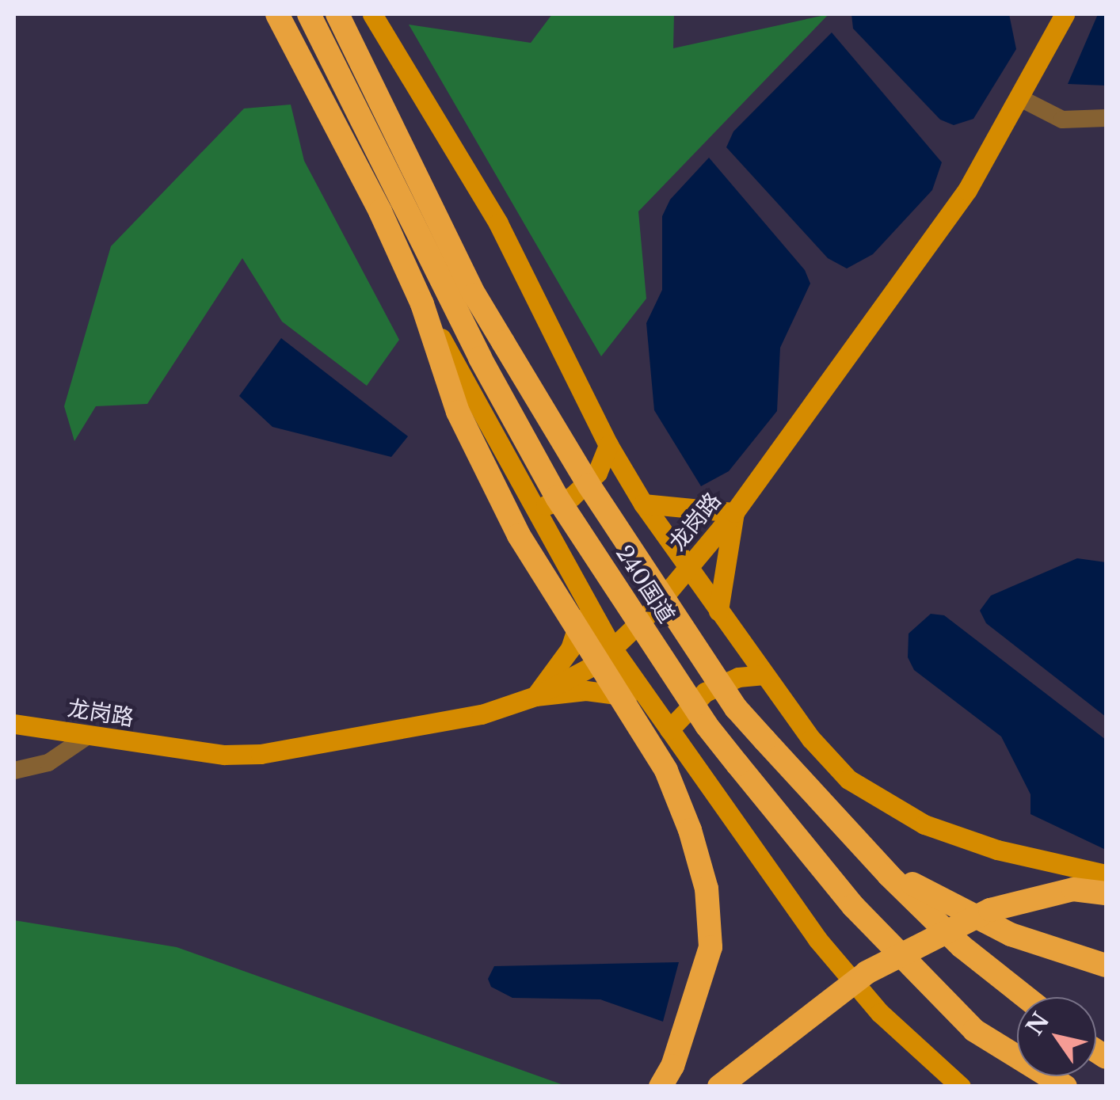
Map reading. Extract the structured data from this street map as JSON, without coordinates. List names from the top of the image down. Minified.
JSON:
{"streets":{"highway":["240国道"],"main road":["龙岗路"]},"north":"top left"}
